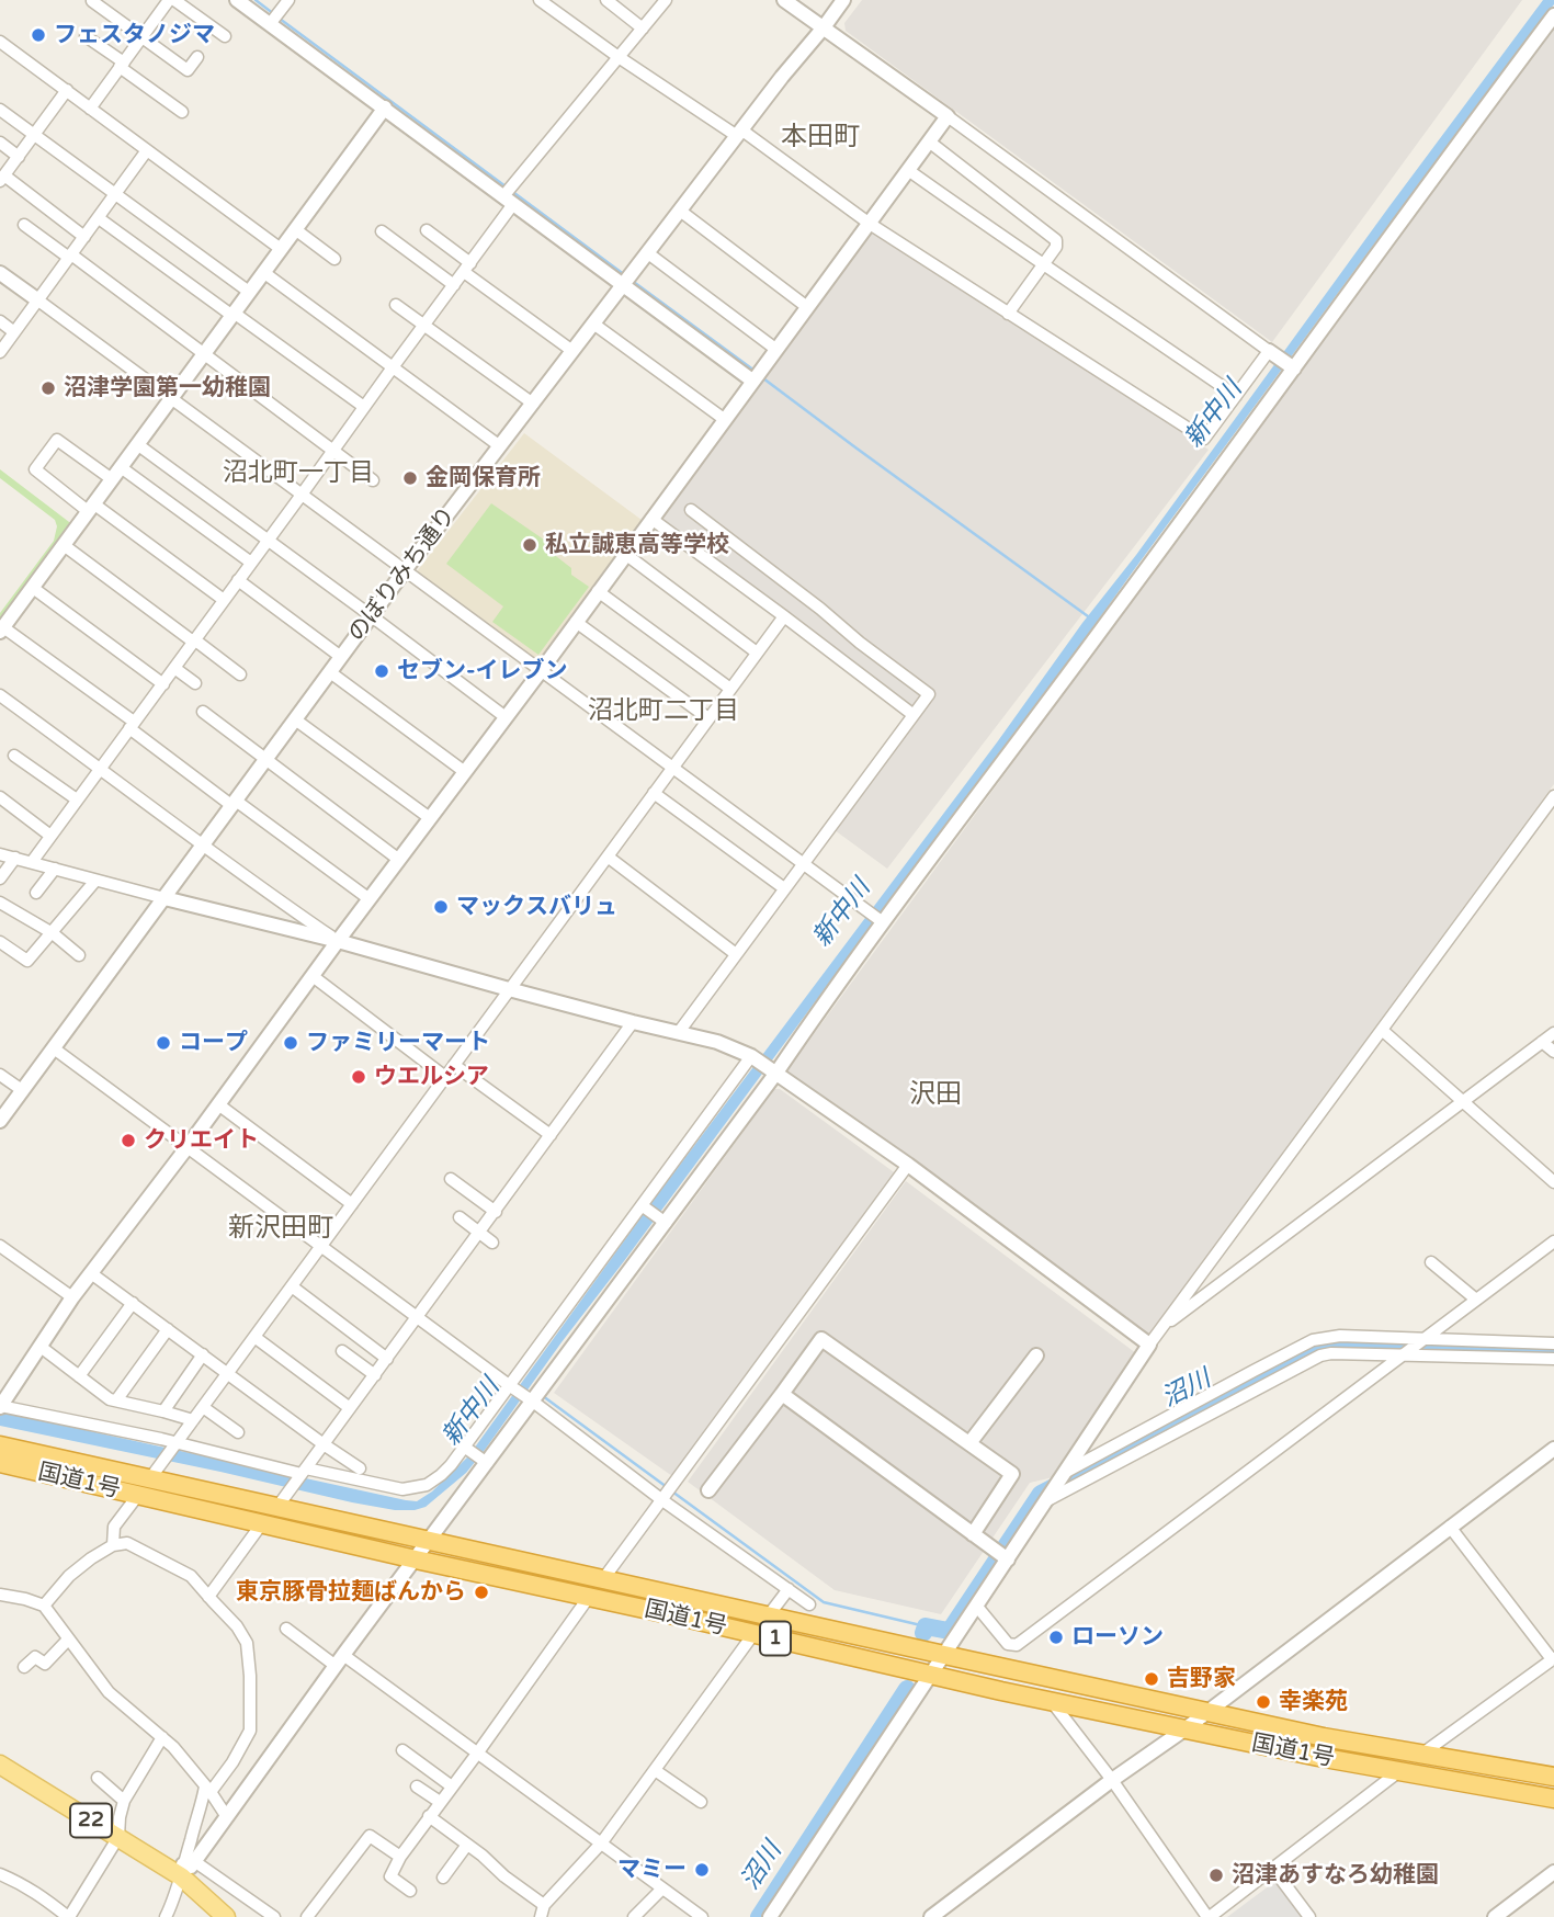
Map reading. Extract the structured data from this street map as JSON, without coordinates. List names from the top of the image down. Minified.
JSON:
{"streets":{"highway":["国道1号","1"],"main road":["22"],"street":["のぼりみち通り"]},"districts":["本田町","沼北町一丁目","沼北町二丁目","沢田","新沢田町"],"water":["新中川","沼川"],"places":["フェスタノジマ","沼津学園第一幼稚園","金岡保育所","私立誠恵高等学校","セブン-イレブン","マックスバリュ","コープ","ファミリーマート","ウエルシア","クリエイト","東京豚骨拉麺ばんから","ローソン","吉野家","幸楽苑","マミー","沼津あすなろ幼稚園"]}
